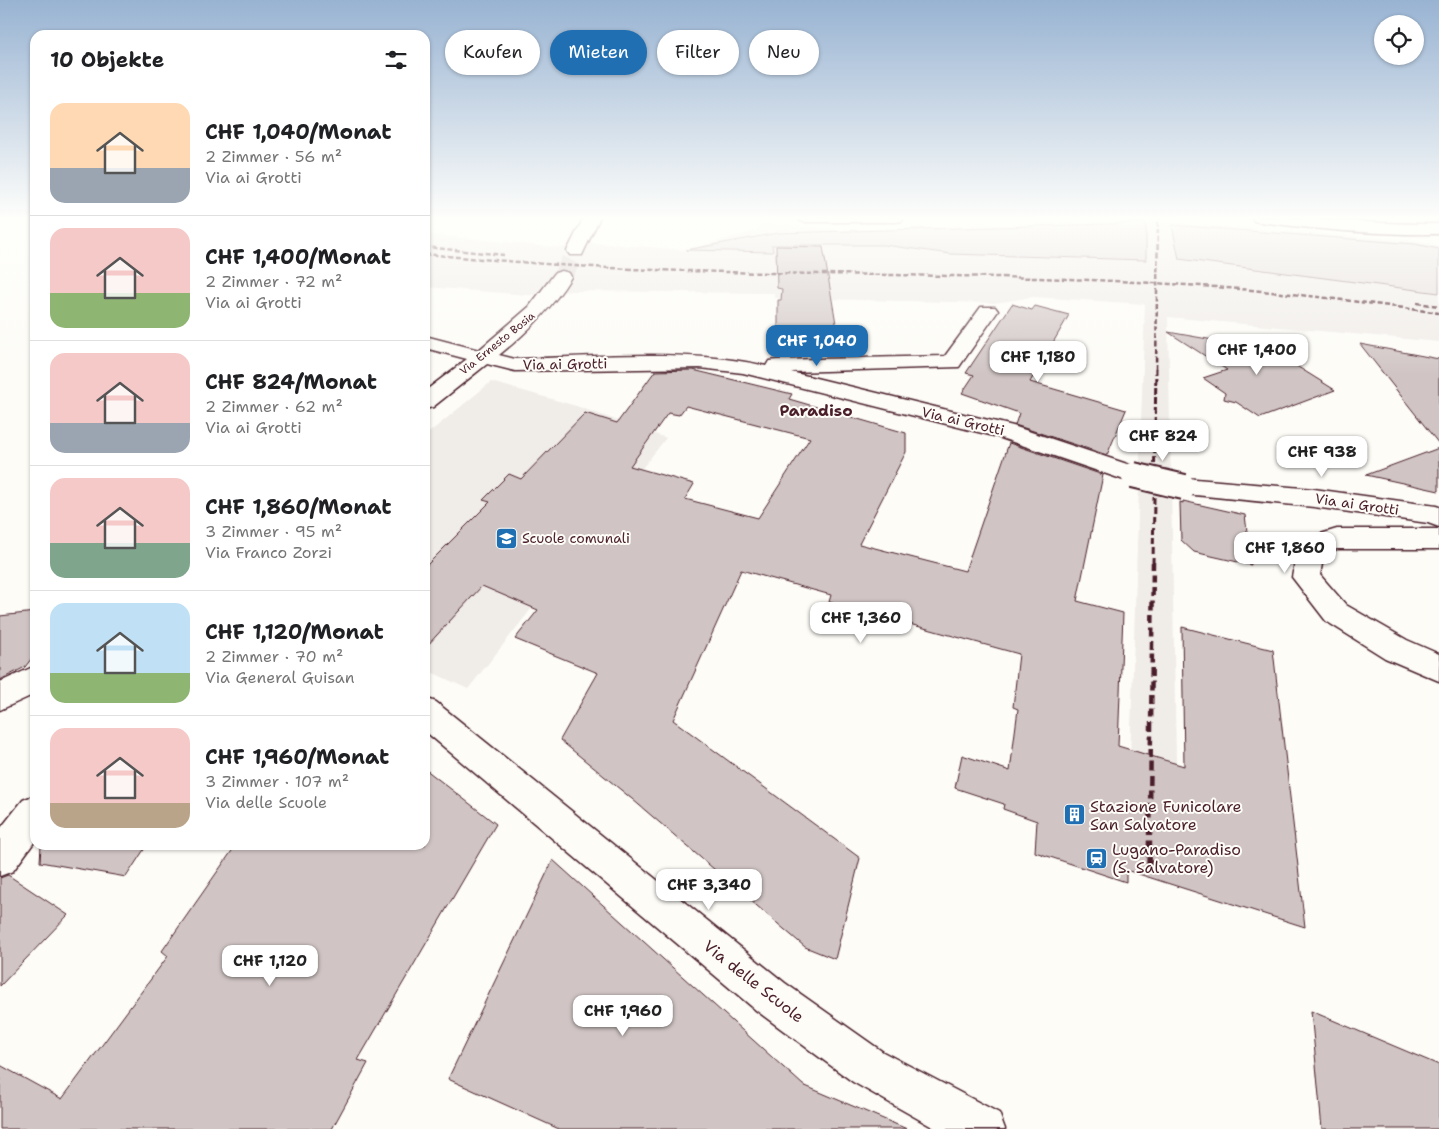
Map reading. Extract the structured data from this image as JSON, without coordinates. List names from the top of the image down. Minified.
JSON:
{"streets":{"street":["Via Ernesto Bosia","Via ai Grotti","Via delle Scuole"]},"crossings":[["Via Ernesto Bosia","Via ai Grotti"]],"districts":["Paradiso"],"places":{"school or university":["Scuole comunali"],"building":["Stazione Funicolare San Salvatore"],"station":["Lugano-Paradiso (S. Salvatore)"]},"page":{"chip":["Kaufen","Mieten","Filter","Neu"],"heading":"10 Objekte","list":[{"name":"CHF 1,040/Monat","note":"2 Zimmer · 56 m² · Via ai Grotti"},{"name":"CHF 1,400/Monat","note":"2 Zimmer · 72 m² · Via ai Grotti"},{"name":"CHF 824/Monat","note":"2 Zimmer · 62 m² · Via ai Grotti"},{"name":"CHF 1,860/Monat","note":"3 Zimmer · 95 m² · Via Franco Zorzi"},{"name":"CHF 1,120/Monat","note":"2 Zimmer · 70 m² · Via General Guisan"},{"name":"CHF 1,960/Monat","note":"3 Zimmer · 107 m² · Via delle Scuole"}],"price":["CHF 1,040","CHF 1,400","CHF 1,180","CHF 824","CHF 938","CHF 1,860","CHF 1,360","CHF 3,340","CHF 1,120","CHF 1,960"]}}
